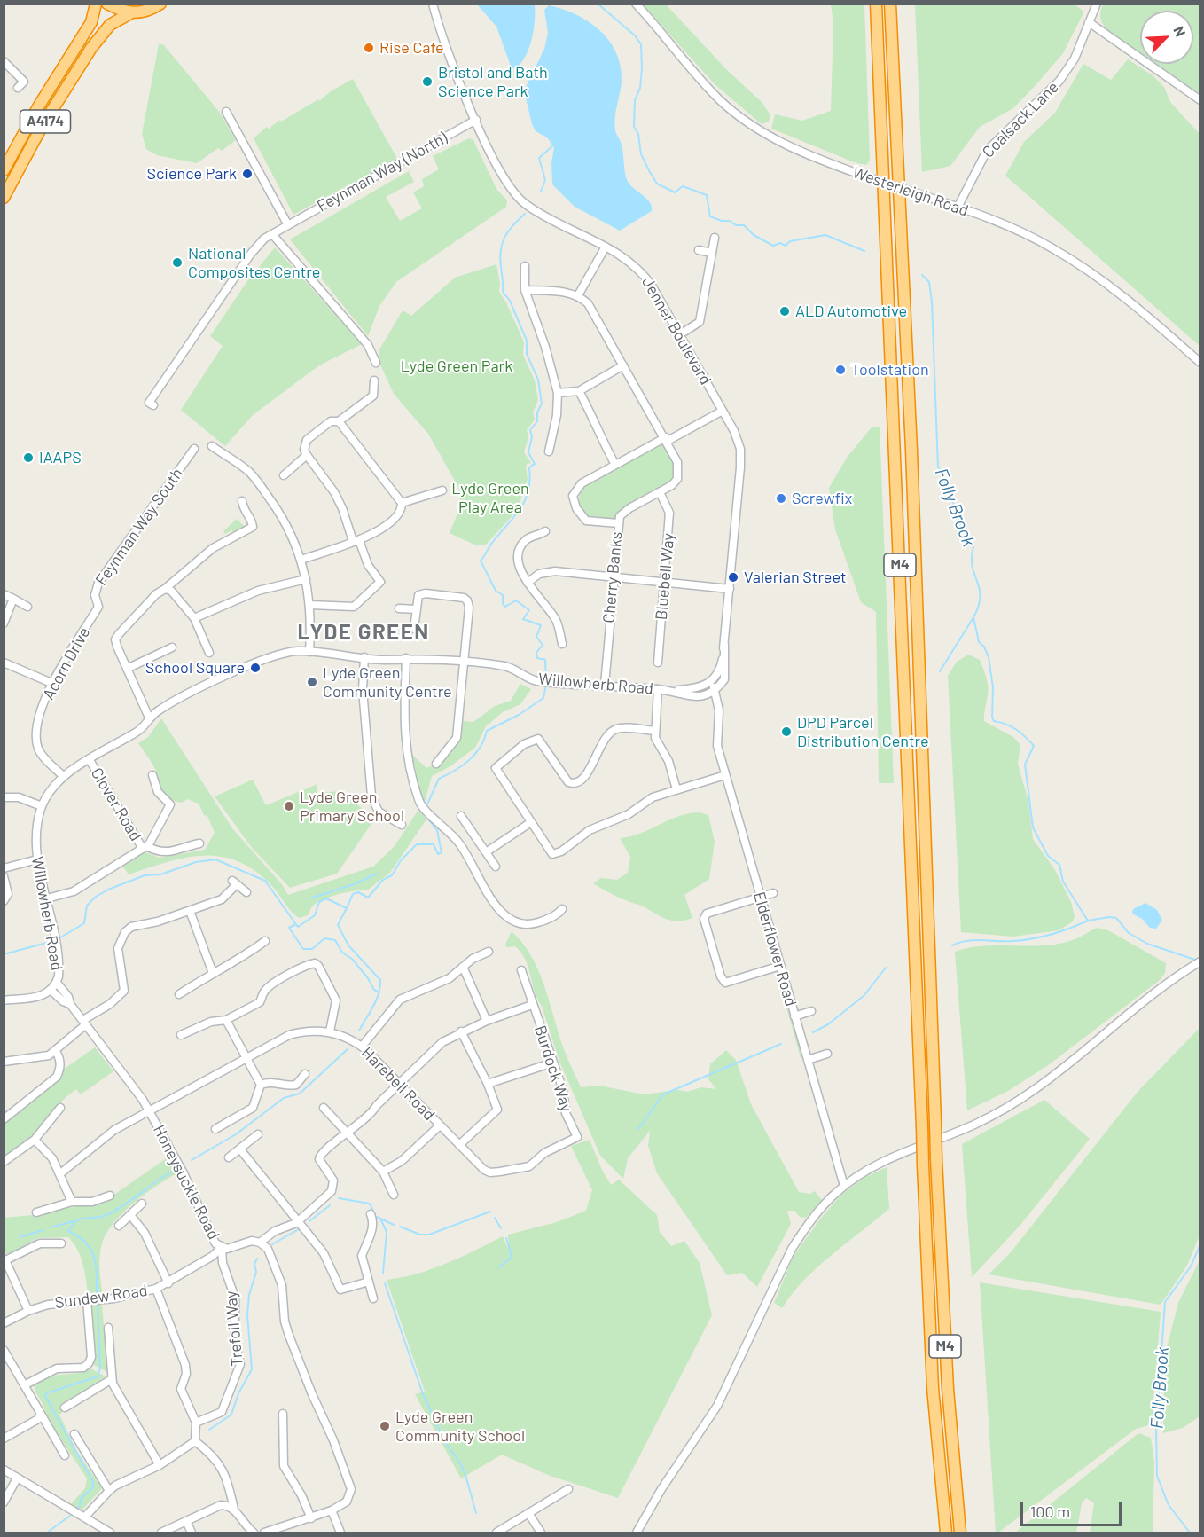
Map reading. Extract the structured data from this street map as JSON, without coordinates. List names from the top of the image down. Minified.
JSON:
{"streets":{"highway":["A4174","M4"],"street":["Coalsack Lane","Feynman Way (North)","Westerleigh Road","Jenner Boulevard","Feynman Way South","Bluebell Way","Cherry Banks","Acorn Drive","Willowherb Road","Clover Road","Elderflower Road","Burdock Way","Harebell Road","Honeysuckle Road","Sundew Road","Trefoil Way"]},"crossings":[["Coalsack Lane","Westerleigh Road"],["Feynman Way (North)","Jenner Boulevard"],["Jenner Boulevard","Elderflower Road"],["Feynman Way South","Acorn Drive"],["Bluebell Way","Cherry Banks"],["Cherry Banks","Willowherb Road"],["Acorn Drive","Willowherb Road"],["Willowherb Road","Clover Road"],["Willowherb Road","Honeysuckle Road"],["Burdock Way","Harebell Road"],["Harebell Road","Honeysuckle Road"],["Honeysuckle Road","Sundew Road"],["Honeysuckle Road","Trefoil Way"],["Sundew Road","Trefoil Way"]],"districts":["LYDE GREEN"],"water":["Folly Brook"],"parks":["Lyde Green Park","Lyde Green Play Area"],"places":["Rise Cafe","Bristol and Bath Science Park","Science Park","National Composites Centre","ALD Automotive","Toolstation","IAAPS","Screwfix","Valerian Street","School Square","Lyde Green Community Centre","DPD Parcel Distribution Centre","Lyde Green Primary School","Lyde Green Community School"],"scale_bar":"100 m","north":"top right"}
